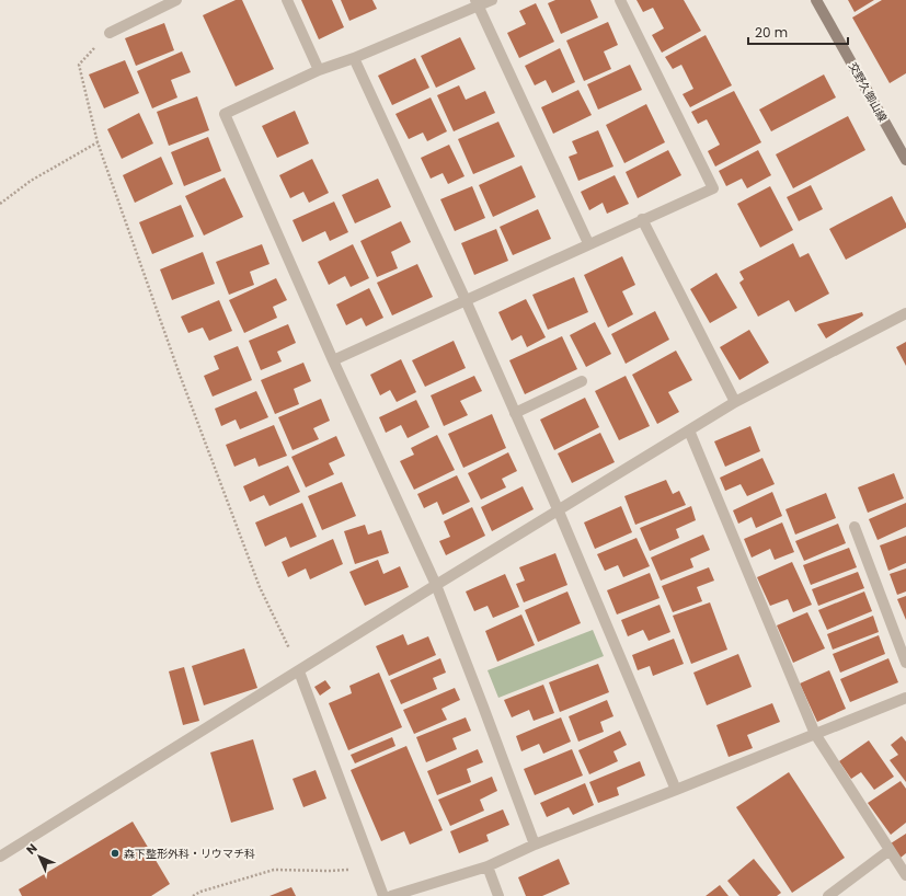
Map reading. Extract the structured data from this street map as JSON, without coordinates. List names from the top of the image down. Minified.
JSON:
{"streets":{"main road":["交野久御山線"]},"places":["森下整形外科・リウマチ科"],"scale_bar":"20 m","north":"top left"}
